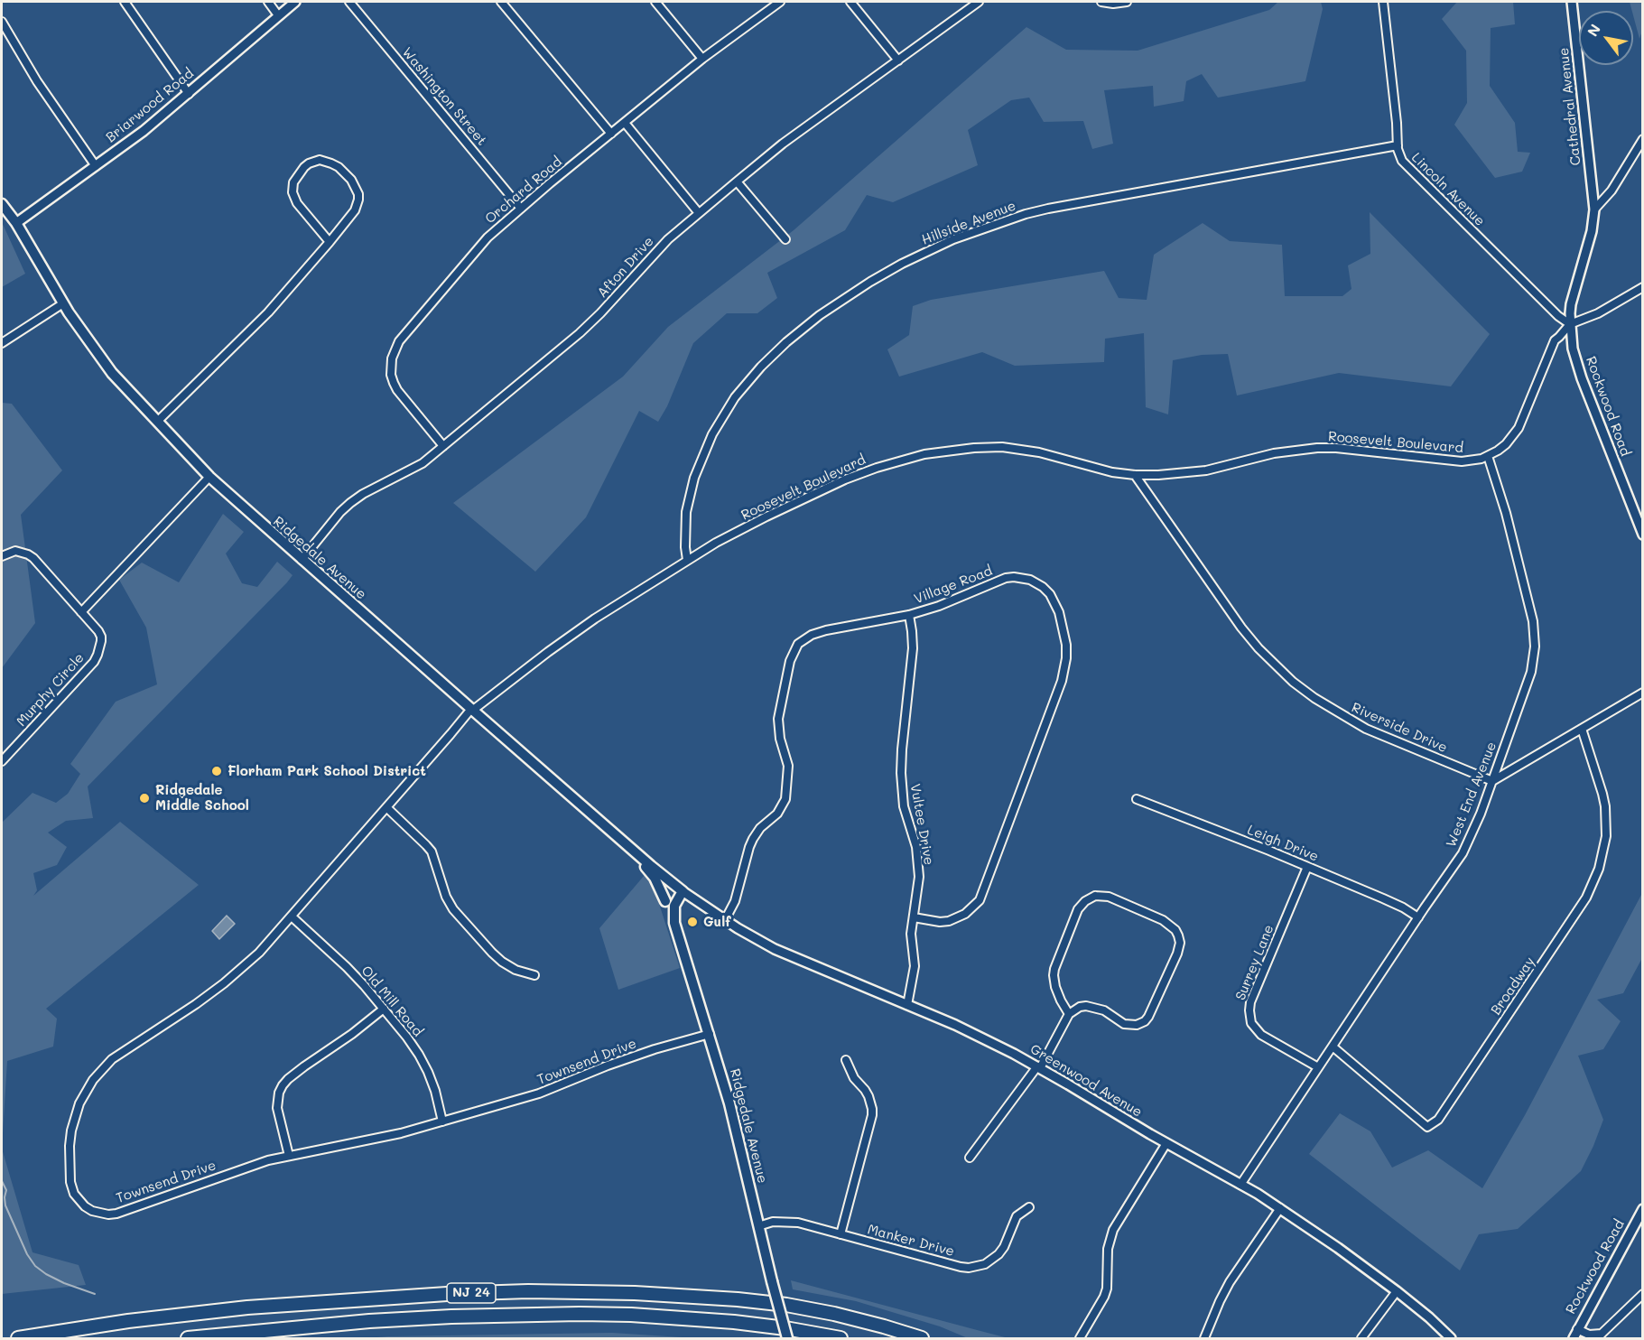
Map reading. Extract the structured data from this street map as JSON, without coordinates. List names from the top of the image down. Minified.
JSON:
{"streets":{"highway":["NJ 24"],"main road":["Ridgedale Avenue"],"street":["Washington Street","Briarwood Road","Cathedral Avenue","Lincoln Avenue","Orchard Road","Hillside Avenue","Afton Drive","Rockwood Road","Roosevelt Boulevard","Village Road","Murphy Circle","Riverside Drive","West End Avenue","Vultee Drive","Leigh Drive","Surrey Lane","Broadway","Old Mill Road","Townsend Drive","Greenwood Avenue","Manker Drive"]},"crossings":[["Washington Street","Orchard Road"],["Briarwood Road","Ridgedale Avenue"],["Cathedral Avenue","Rockwood Road"],["Lincoln Avenue","Hillside Avenue"],["Lincoln Avenue","Rockwood Road"],["Lincoln Avenue","Roosevelt Boulevard"],["Orchard Road","Afton Drive"],["Hillside Avenue","Roosevelt Boulevard"],["Afton Drive","Ridgedale Avenue"],["Rockwood Road","Roosevelt Boulevard"],["Roosevelt Boulevard","Ridgedale Avenue"],["Roosevelt Boulevard","Riverside Drive"],["Roosevelt Boulevard","West End Avenue"],["Roosevelt Boulevard","Townsend Drive"],["Ridgedale Avenue","Townsend Drive"],["Ridgedale Avenue","Greenwood Avenue"],["Ridgedale Avenue","Manker Drive"],["Village Road","Vultee Drive"],["Village Road","Greenwood Avenue"],["Riverside Drive","West End Avenue"],["West End Avenue","Leigh Drive"],["West End Avenue","Surrey Lane"],["West End Avenue","Broadway"],["West End Avenue","Greenwood Avenue"],["Vultee Drive","Greenwood Avenue"],["Leigh Drive","Surrey Lane"],["Old Mill Road","Townsend Drive"]],"places":["Florham Park School District","Ridgedale Middle School","Gulf"],"north":"top left"}
